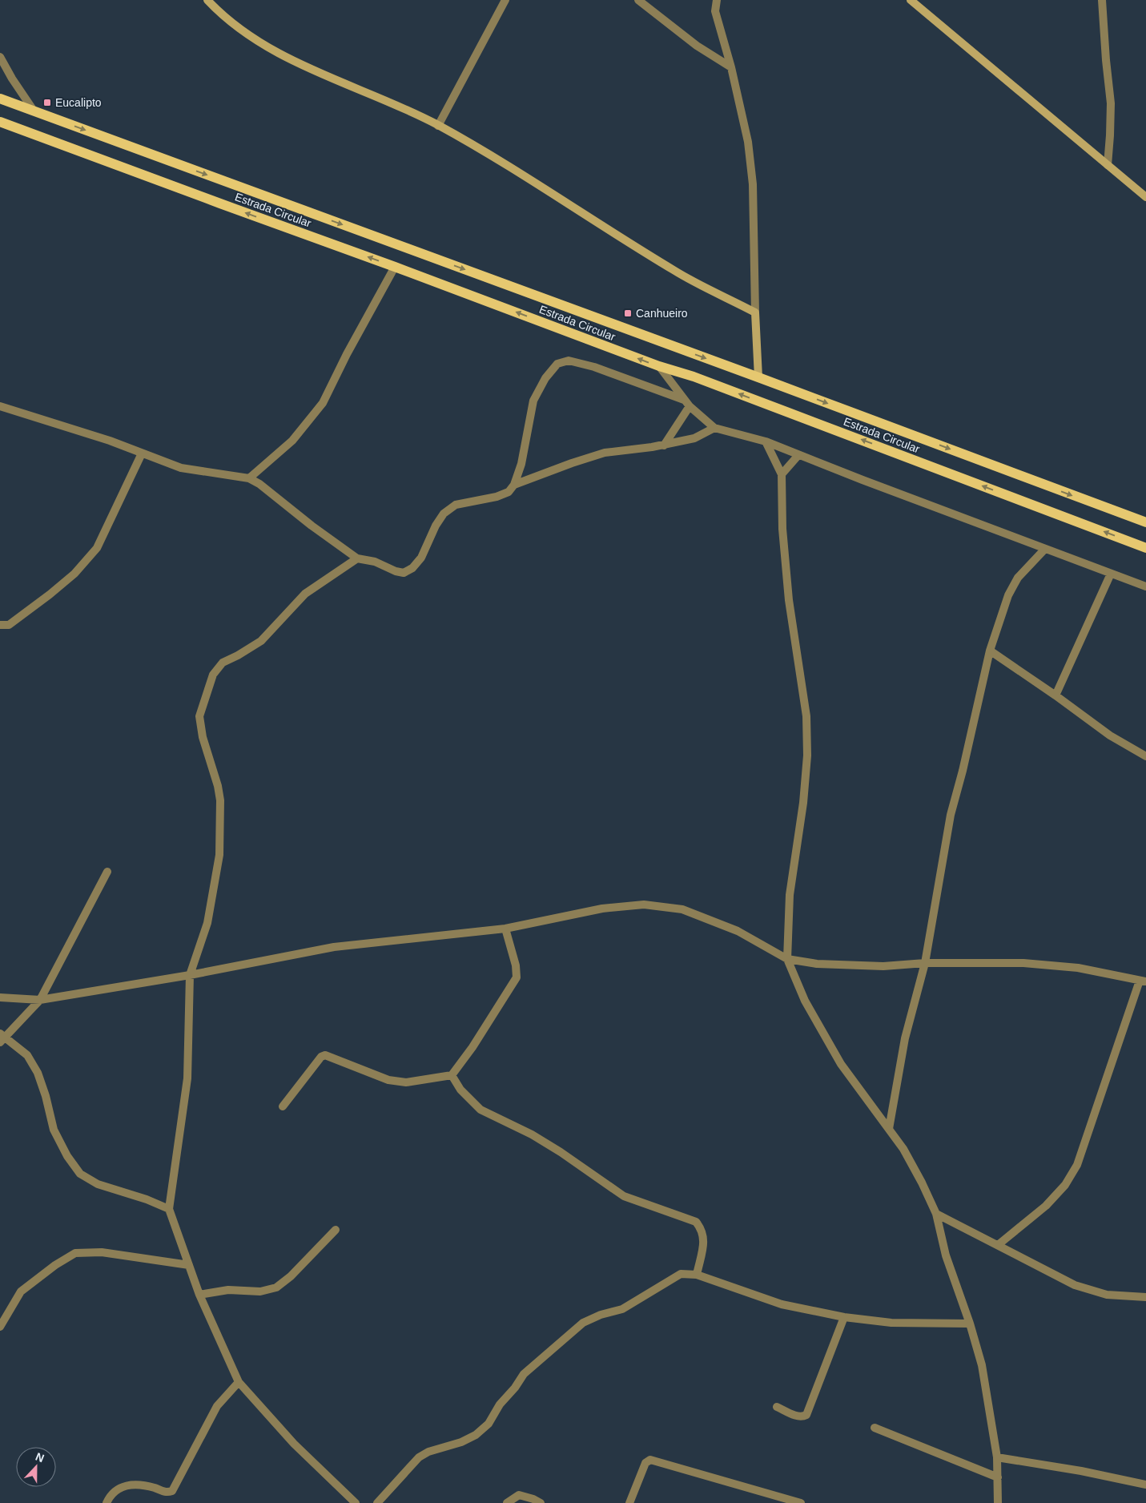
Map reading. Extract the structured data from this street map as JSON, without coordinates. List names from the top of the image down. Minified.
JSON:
{"streets":{"main road":["Estrada Circular"]},"places":{"transit":["Eucalipto","Canhueiro"]},"north":"top"}
